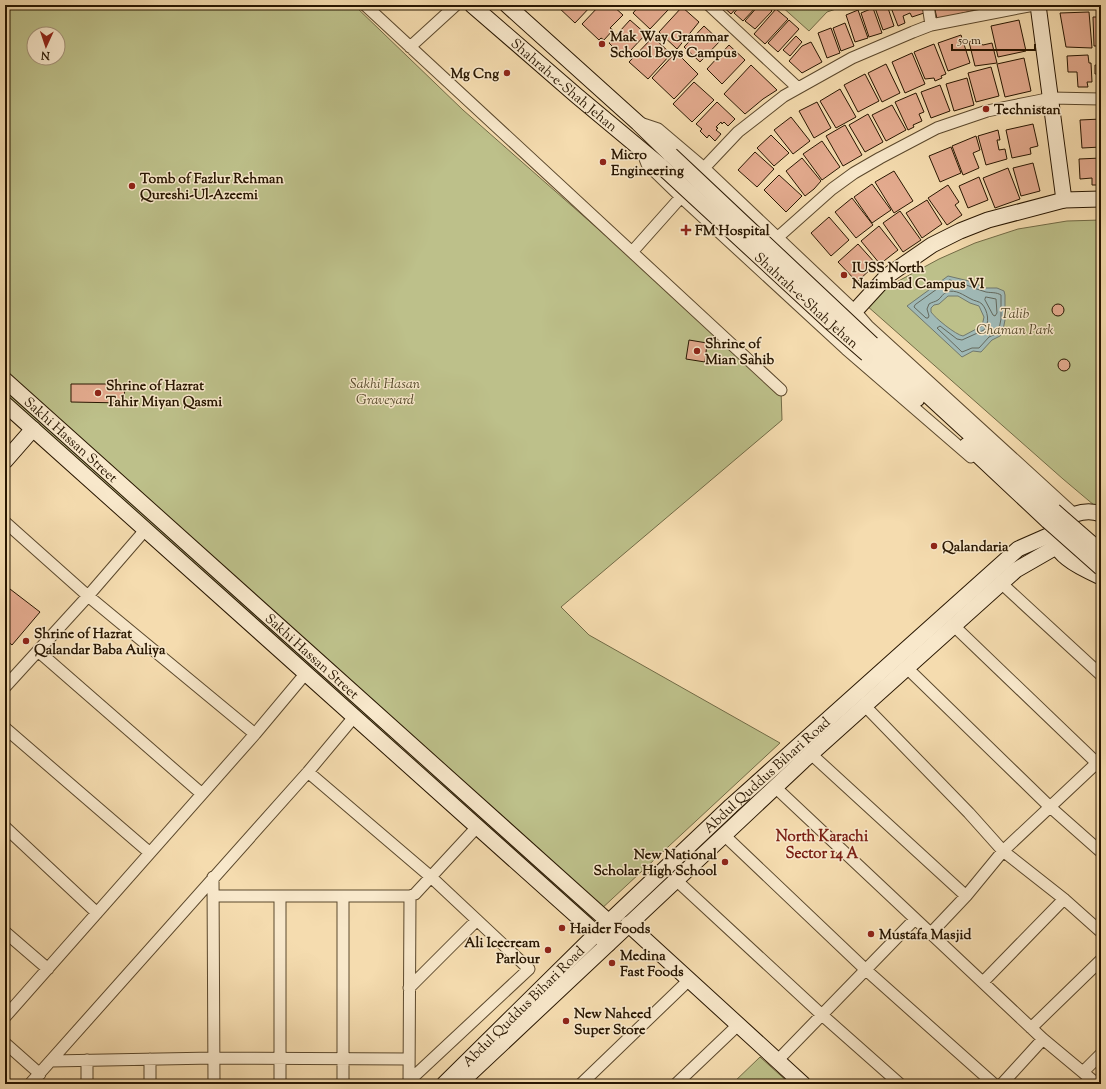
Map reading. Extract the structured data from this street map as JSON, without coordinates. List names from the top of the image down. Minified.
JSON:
{"streets":{"main road":["Shahrah-e-Shah Jehan","Sakhi Hassan Street","Abdul Quddus Bihari Road"]},"crossings":[["Sakhi Hassan Street","Abdul Quddus Bihari Road"]],"districts":["North Karachi Sector 14 A"],"parks":["Talib Chaman Park","Sakhi Hasan Graveyard"],"places":{"other":["Mak Way Grammar School Boys Campus","Mg Cng","Technistan","Micro Engineering","Tomb of Fazlur Rehman Qureshi-Ul-Azeemi","IUSS North Nazimbad Campus VI","Shrine of Mian Sahib","Shrine of Hazrat Tahir Miyan Qasmi","Qalandaria","Shrine of Hazrat Qalandar Baba Auliya","New National Scholar High School","Haider Foods","Mustafa Masjid","Ali Icecream Parlour","Medina Fast Foods","New Naheed Super Store"],"health":["FM Hospital"]},"scale_bar":"50 m","north":"bottom"}
